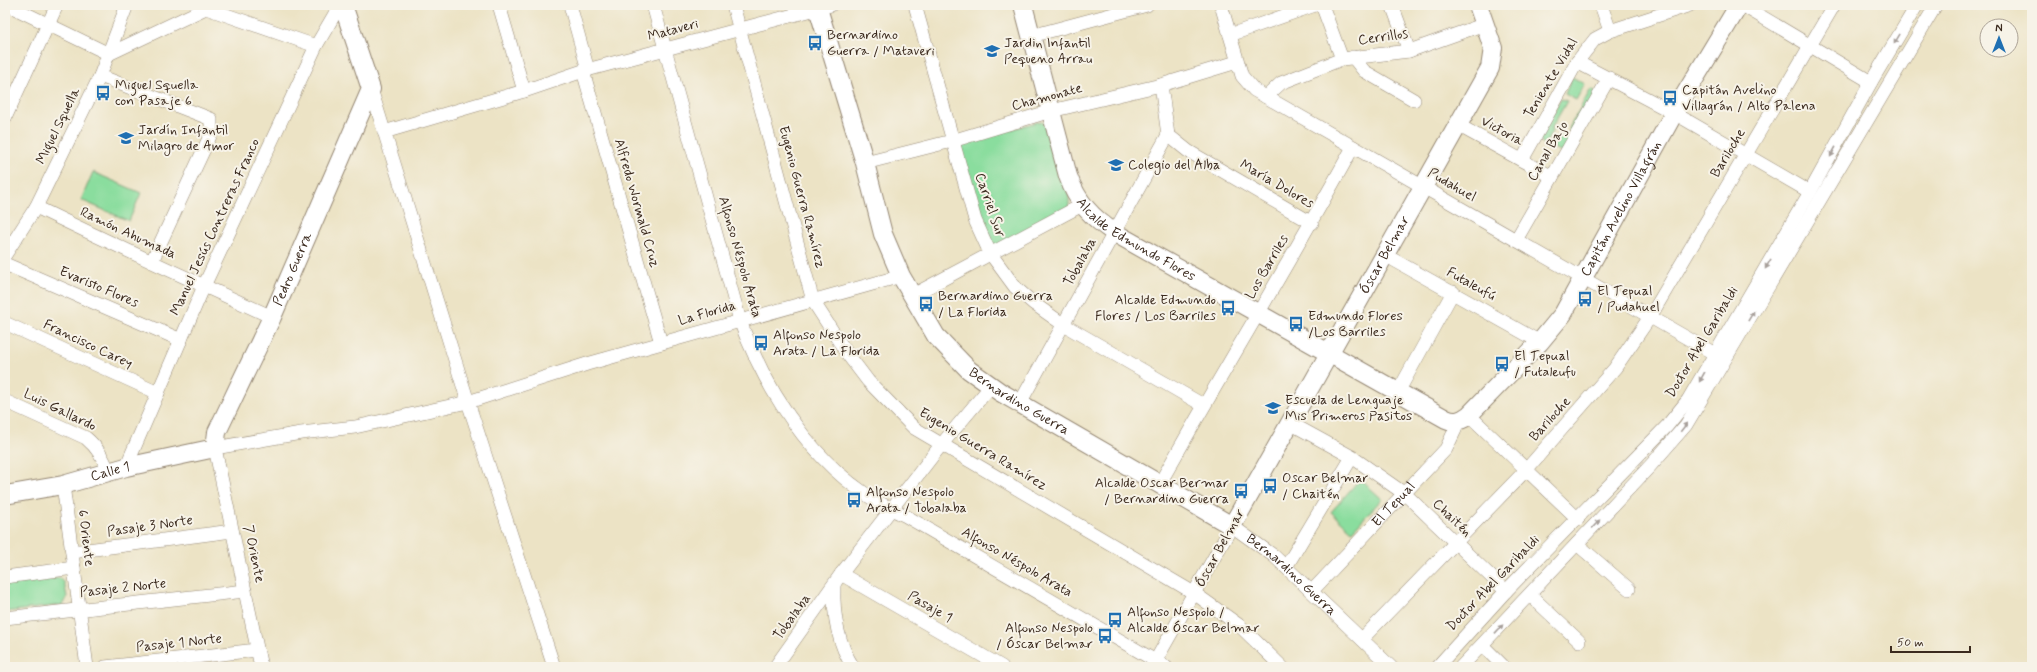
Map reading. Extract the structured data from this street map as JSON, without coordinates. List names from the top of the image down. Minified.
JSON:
{"streets":{"street":["Mataveri","Cerrillos","Teniente Vidal","Chamonate","Miguel Squella","Victoria","Canal Bajo","Bariloche","María Dolores","Pudahuel","Eugenio Guerra Ramírez","Alfredo Wormald Cruz","Carriel Sur","Capitán Avelino Villagrán","Manuel Jesús Contreras Franco","Ramón Ahumada","Alcalde Edmundo Flores","Óscar Belmar","Alfonso Néspolo Arata","Tobalaba","Los Barriles","Pedro Guerra","Futaleufú","Evaristo Flores","La Florida","Doctor Abel Garibaldi","Francisco Carey","Bernardino Guerra","Luis Gallardo","Calle 1","El Tepual","Chaitén","Pasaje 3 Norte","6 Oriente","7 Oriente","Pasaje 2 Norte","Pasaje 1","Pasaje 1 Norte"]},"crossings":[["Mataveri","Eugenio Guerra Ramírez"],["Mataveri","Alfredo Wormald Cruz"],["Mataveri","Alfonso Néspolo Arata"],["Mataveri","Bernardino Guerra"],["Cerrillos","Pudahuel"],["Cerrillos","Óscar Belmar"],["Teniente Vidal","Victoria"],["Chamonate","Pudahuel"],["Chamonate","Carriel Sur"],["Chamonate","Alcalde Edmundo Flores"],["Chamonate","Bernardino Guerra"],["Miguel Squella","Ramón Ahumada"],["Victoria","Canal Bajo"],["Victoria","Óscar Belmar"],["Canal Bajo","Pudahuel"],["Bariloche","Pudahuel"],["Bariloche","Bernardino Guerra"],["Bariloche","Chaitén"],["María Dolores","Tobalaba"],["María Dolores","Los Barriles"],["Pudahuel","Capitán Avelino Villagrán"],["Pudahuel","Óscar Belmar"],["Pudahuel","Los Barriles"],["Pudahuel","Doctor Abel Garibaldi"],["Eugenio Guerra Ramírez","Óscar Belmar"],["Eugenio Guerra Ramírez","Tobalaba"],["Eugenio Guerra Ramírez","La Florida"],["Alfredo Wormald Cruz","La Florida"],["Carriel Sur","Tobalaba"],["Carriel Sur","Los Barriles"],["Capitán Avelino Villagrán","Alcalde Edmundo Flores"],["Capitán Avelino Villagrán","Futaleufú"],["Capitán Avelino Villagrán","El Tepual"],["Manuel Jesús Contreras Franco","Ramón Ahumada"],["Manuel Jesús Contreras Franco","Evaristo Flores"],["Manuel Jesús Contreras Franco","Francisco Carey"],["Manuel Jesús Contreras Franco","Calle 1"],["Ramón Ahumada","Pedro Guerra"],["Alcalde Edmundo Flores","Óscar Belmar"],["Alcalde Edmundo Flores","Tobalaba"],["Alcalde Edmundo Flores","Los Barriles"],["Alcalde Edmundo Flores","El Tepual"],["Óscar Belmar","Alfonso Néspolo Arata"],["Óscar Belmar","Futaleufú"],["Óscar Belmar","Bernardino Guerra"],["Óscar Belmar","Chaitén"],["Alfonso Néspolo Arata","Tobalaba"],["Alfonso Néspolo Arata","La Florida"],["Tobalaba","Bernardino Guerra"],["Tobalaba","Pasaje 1"],["Los Barriles","Bernardino Guerra"],["Pedro Guerra","La Florida"],["Pedro Guerra","Calle 1"],["Pedro Guerra","7 Oriente"],["La Florida","Bernardino Guerra"],["La Florida","Calle 1"],["La Florida","7 Oriente"],["Doctor Abel Garibaldi","Chaitén"],["Bernardino Guerra","El Tepual"],["Luis Gallardo","Calle 1"],["Calle 1","6 Oriente"],["Calle 1","7 Oriente"],["El Tepual","Chaitén"],["Pasaje 3 Norte","6 Oriente"],["Pasaje 3 Norte","7 Oriente"],["6 Oriente","Pasaje 2 Norte"],["7 Oriente","Pasaje 2 Norte"],["7 Oriente","Pasaje 1 Norte"]],"places":{"bus stop":["Bernardino Guerra / Mataveri","Miguel Squella con Pasaje 6","Capitán Avelino Villagrán / Alto Palena","El Tepual / Pudahuel","Bernardino Guerra / La Florida","Alcalde Edmundo Flores / Los Barriles","Edmundo Flores /Los Barriles","Alfonso Nespolo Arata / La Florida","El Tepual / Futaleufu","Oscar Belmar / Chaitén","Alcalde Oscar Bermar / Bernardino Guerra","Alfonso Nespolo Arata / Tobalaba","Alfonso Nespolo / Alcalde Óscar Belmar","Alfonso Nespolo / Óscar Belmar"],"school or university":["Jardin Infantil Pequeno Arrau","Jardín Infantil Milagro de Amor","Colegio del Alba","Escuela de Lenguaje Mis Primeros Pasitos"]},"scale_bar":"50 m","north":"top"}
